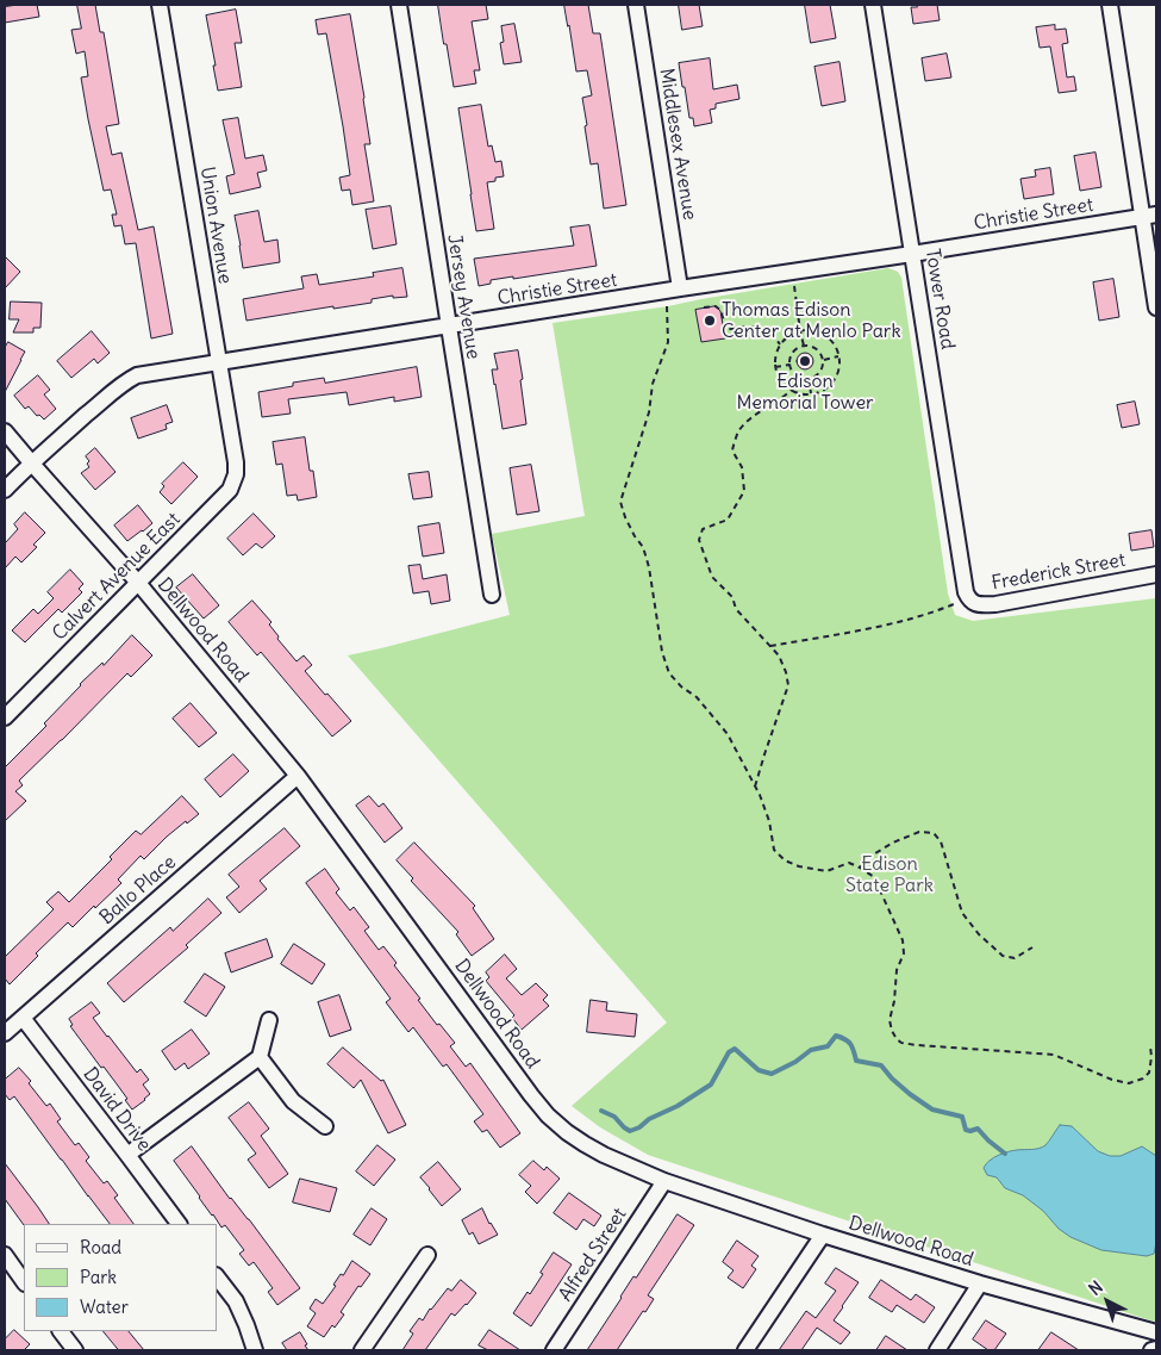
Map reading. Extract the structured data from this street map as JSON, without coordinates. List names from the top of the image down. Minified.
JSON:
{"streets":{"street":["Middlesex Avenue","Christie Street","Union Avenue","Jersey Avenue","Tower Road","Frederick Street","Calvert Avenue East","Dellwood Road","Ballo Place","David Drive","Alfred Street"]},"crossings":[["Middlesex Avenue","Christie Street"],["Christie Street","Union Avenue"],["Christie Street","Jersey Avenue"],["Christie Street","Tower Road"],["Christie Street","Dellwood Road"],["Union Avenue","Calvert Avenue East"],["Tower Road","Frederick Street"],["Calvert Avenue East","Dellwood Road"],["Dellwood Road","Ballo Place"],["Dellwood Road","Alfred Street"],["Ballo Place","David Drive"]],"parks":["Edison State Park"],"places":["Thomas Edison Center at Menlo Park","Edison Memorial Tower"],"legend":["Road","Park","Water"],"north":"top left"}
